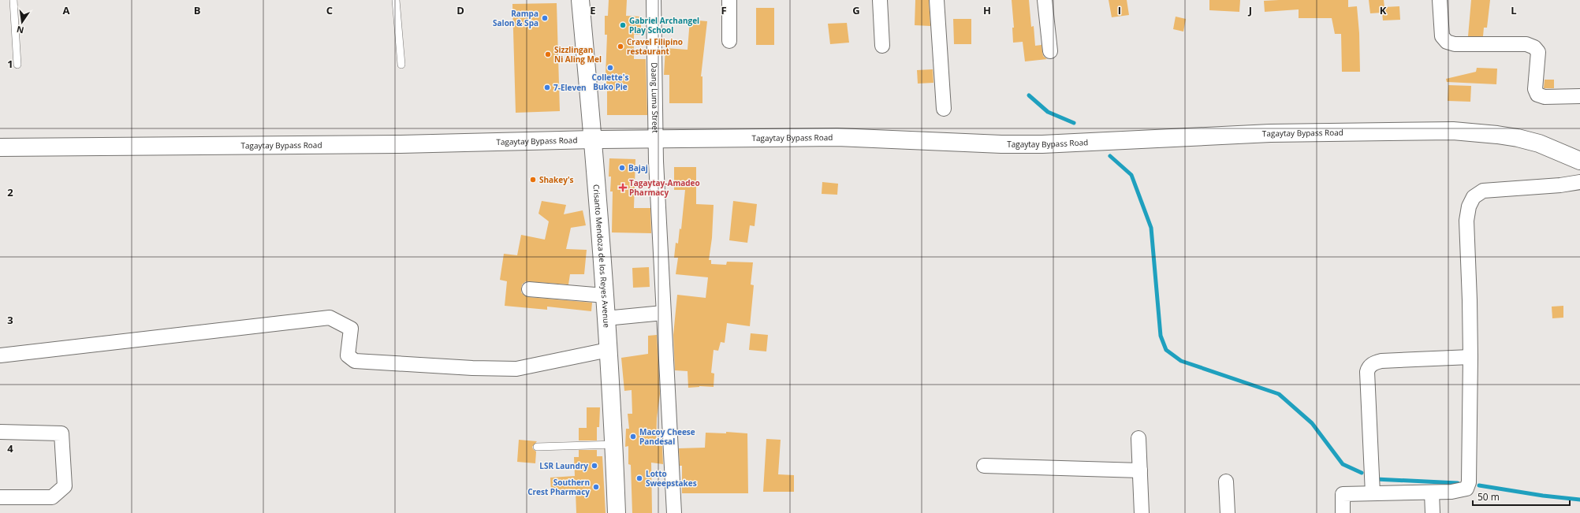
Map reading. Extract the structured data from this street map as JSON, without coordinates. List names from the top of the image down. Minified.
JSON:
{"streets":{"main road":["Tagaytay Bypass Road","Crisanto Mendoza de los Reyes Avenue"],"street":["Daang Luma Street"]},"crossings":[["Daang Luma Street","Tagaytay Bypass Road"],["Tagaytay Bypass Road","Crisanto Mendoza de los Reyes Avenue"]],"places":{"other":["Rampa Salon & Spa","Gabriel Archangel Play School","Cravel Filipino restaurant","Sizzlingan Ni Aling Mel","Collette's Buko Pie","7-Eleven","Bajaj","Shakey's","Macoy Cheese Pandesal","LSR Laundry","Lotto Sweepstakes","Southern Crest Pharmacy"],"health":["Tagaytay-Amadeo Pharmacy"]},"scale_bar":"50 m","north":"bottom","grid":{"columns":["A","B","C","D","E","F","G","H","I","J","K","L"],"rows":["1","2","3","4"]}}
